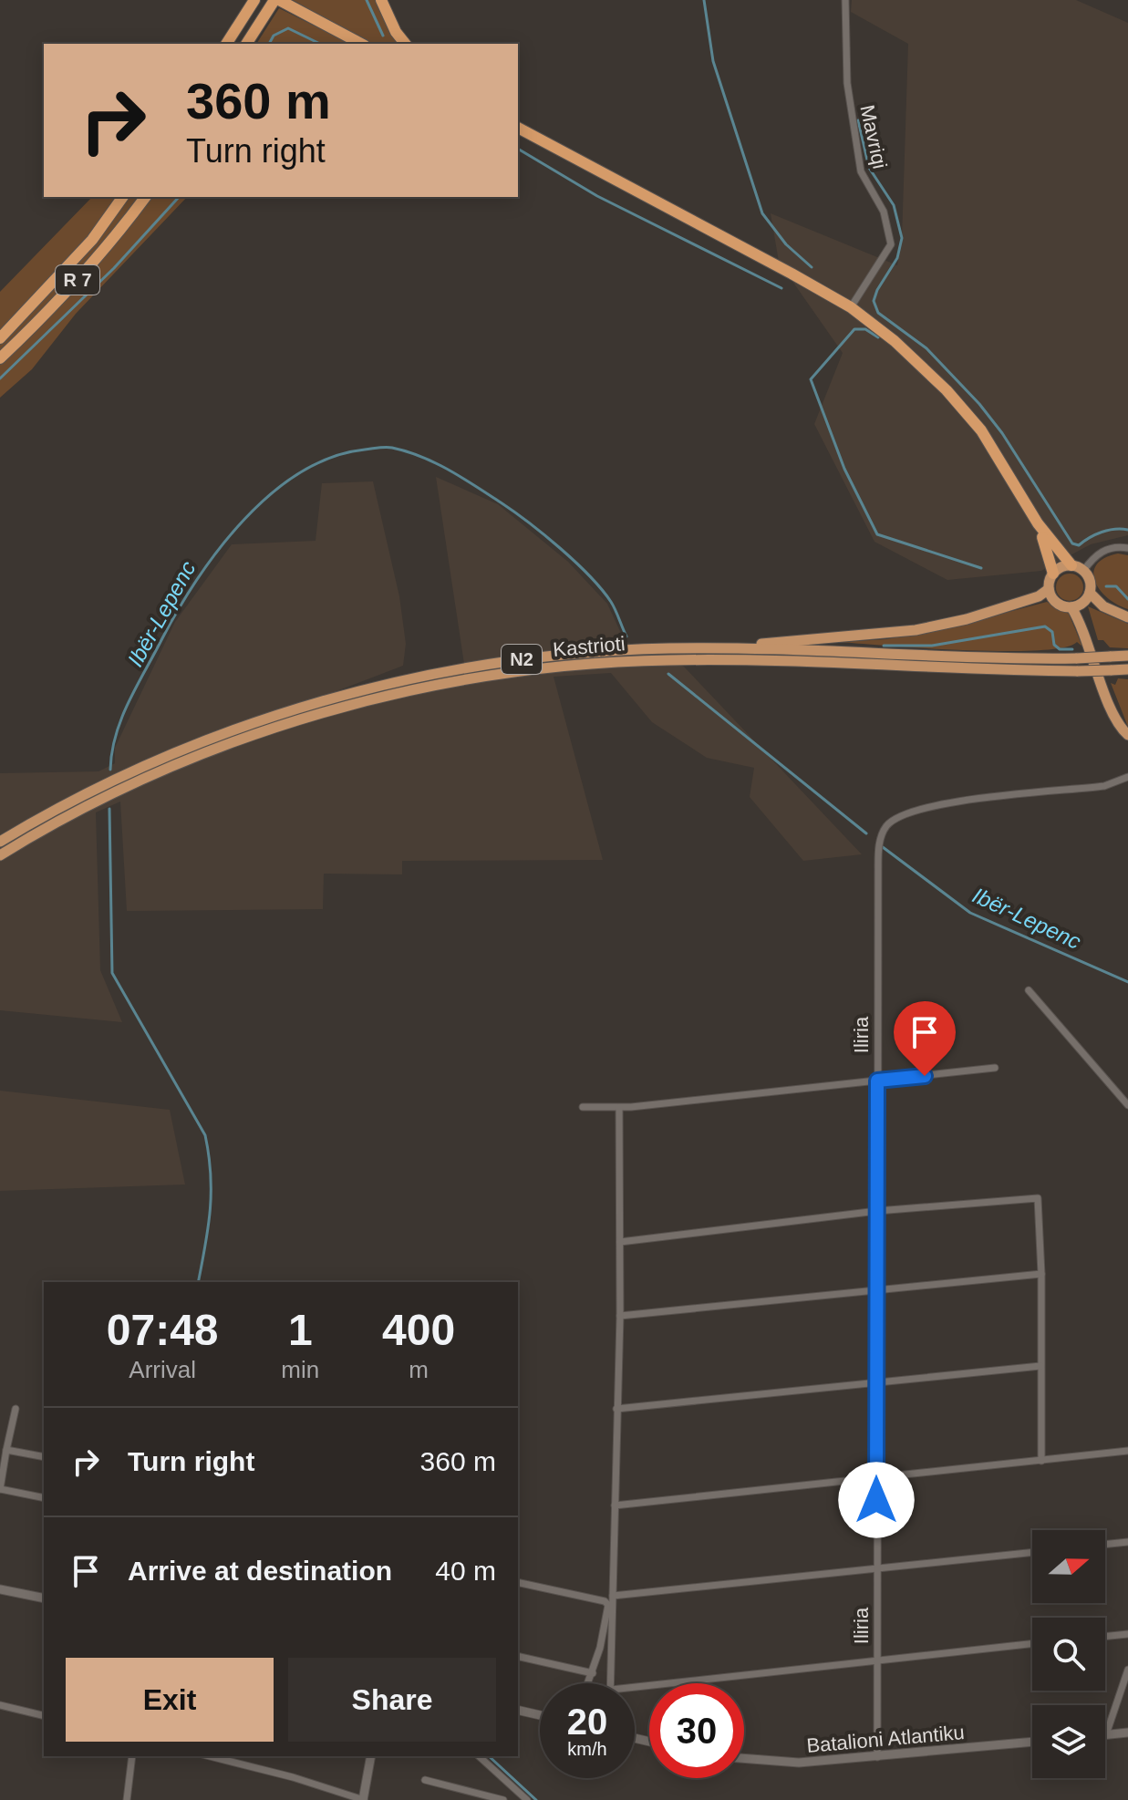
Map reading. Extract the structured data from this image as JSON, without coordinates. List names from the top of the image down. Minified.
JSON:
{"streets":{"highway":["R 7","Kastrioti","N2"],"street":["Mavriqi","Iliria","Batalioni Atlantiku"]},"crossings":[["Iliria","Batalioni Atlantiku"]],"water":["Ibër-Lepenc"],"north":"right","page":{"turn":["360 m","Turn right"],"eta":["07:48","Arrival","1","min","400","m"],"list":[{"name":"Turn right","value":"360 m"},{"name":"Arrive at destination","value":"40 m"}],"buttons":["Exit","Share"],"speed":"20 km/h","limit":"30"}}
